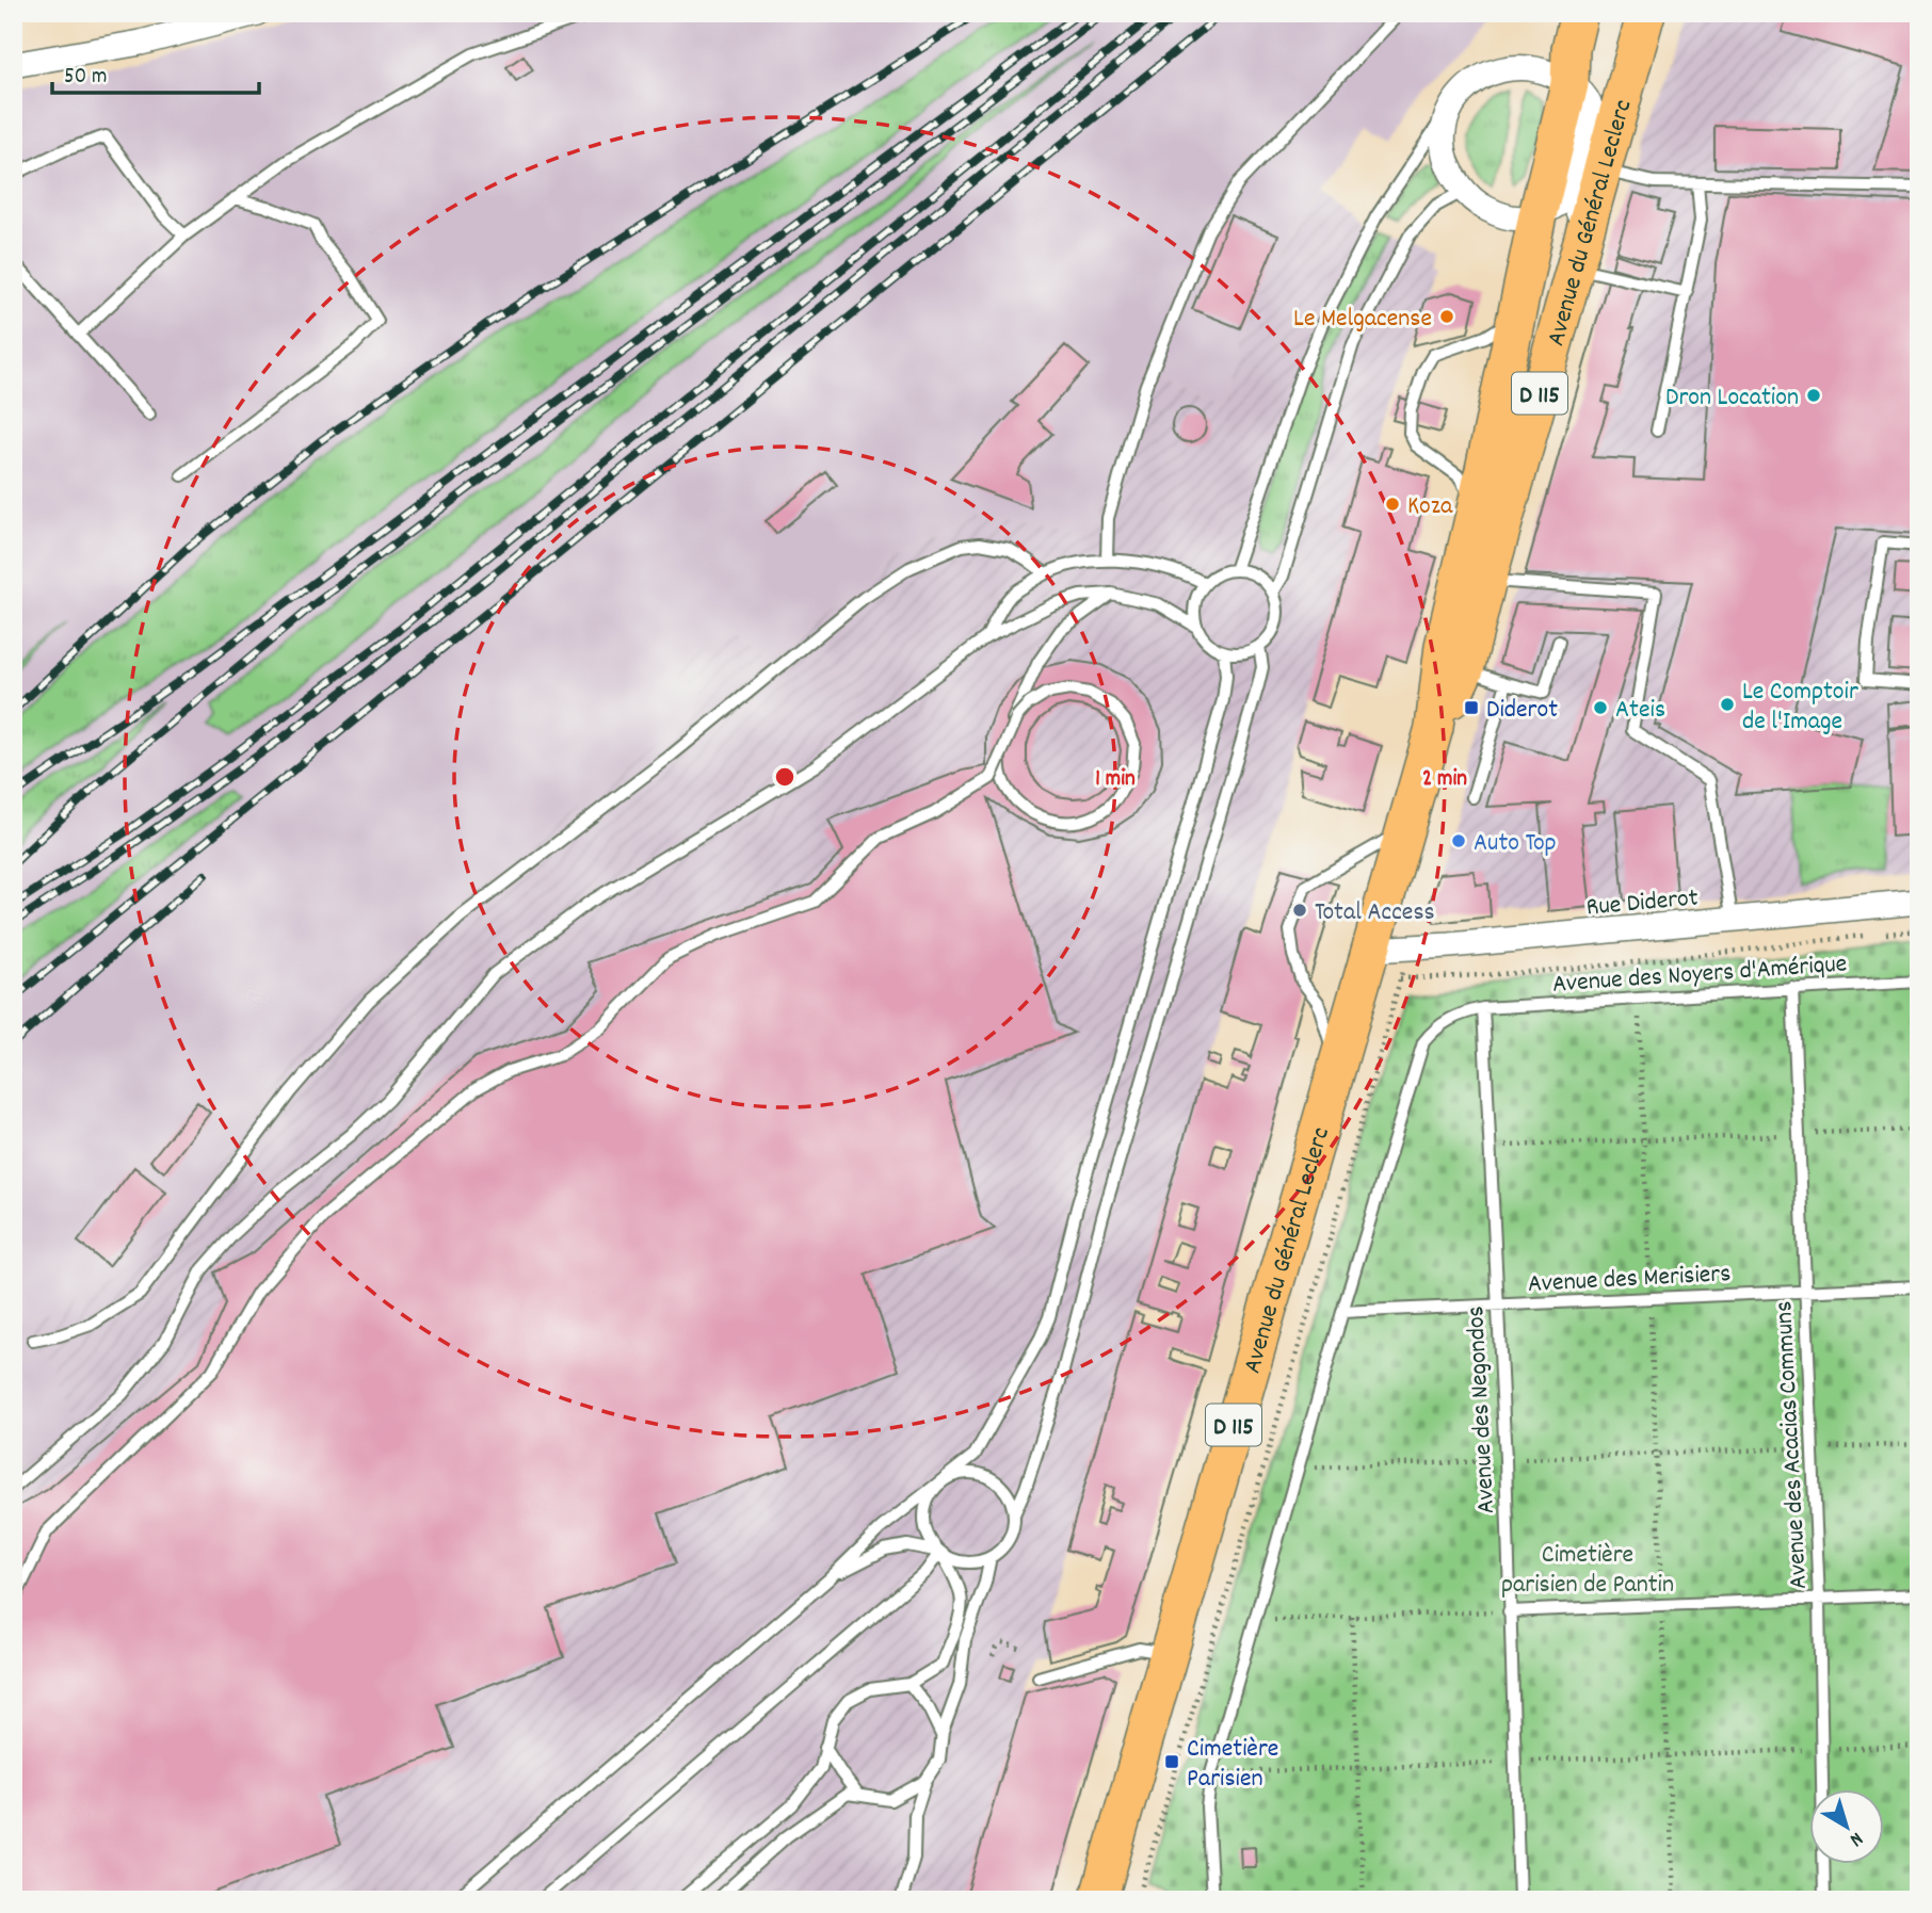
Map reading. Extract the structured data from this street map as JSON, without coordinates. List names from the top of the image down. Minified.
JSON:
{"streets":{"main road":["Avenue du Général Leclerc","D 115"],"street":["Rue Diderot"],"lane":["Avenue des Noyers d'Amérique","Avenue des Merisiers","Avenue des Negondos","Avenue des Acacias Communs"]},"crossings":[["Avenue du Général Leclerc","Rue Diderot"],["Avenue des Noyers d'Amérique","Avenue des Merisiers"],["Avenue des Noyers d'Amérique","Avenue des Negondos"],["Avenue des Noyers d'Amérique","Avenue des Acacias Communs"],["Avenue des Merisiers","Avenue des Negondos"],["Avenue des Merisiers","Avenue des Acacias Communs"]],"parks":["Cimetière parisien de Pantin"],"places":{"other":["Le Melgacense","Dron Location","Koza","Le Comptoir de l'Image","Ateis","Auto Top","Total Access"],"transit":["Diderot","Cimetière Parisien"]},"scale_bar":"50 m","north":"bottom right","rings":["1 min","2 min"]}
